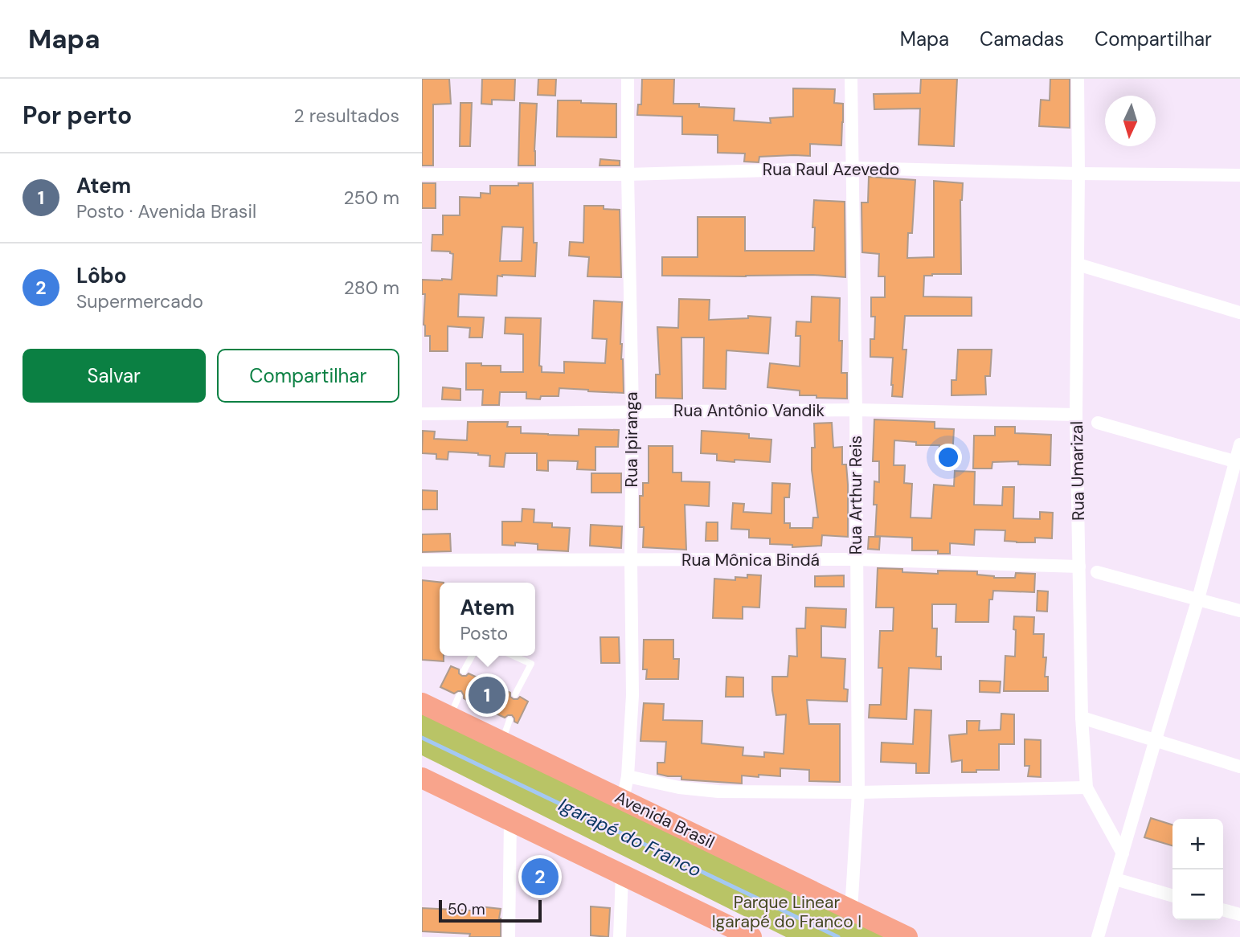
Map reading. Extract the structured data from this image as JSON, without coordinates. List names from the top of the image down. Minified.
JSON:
{"streets":{"highway":["Avenida Brasil"],"street":["Rua Raul Azevedo","Rua Antônio Vandik","Rua Ipiranga","Rua Umarizal","Rua Arthur Reis","Rua Mônica Bindá"]},"crossings":[["Rua Raul Azevedo","Rua Ipiranga"],["Rua Raul Azevedo","Rua Umarizal"],["Rua Raul Azevedo","Rua Arthur Reis"],["Rua Antônio Vandik","Rua Ipiranga"],["Rua Antônio Vandik","Rua Umarizal"],["Rua Antônio Vandik","Rua Arthur Reis"],["Rua Ipiranga","Rua Mônica Bindá"],["Rua Ipiranga","Avenida Brasil"],["Rua Umarizal","Rua Mônica Bindá"],["Rua Arthur Reis","Rua Mônica Bindá"],["Rua Arthur Reis","Avenida Brasil"]],"water":["Igarapé do Franco"],"parks":["Parque Linear Igarapé do Franco I"],"scale_bar":"50 m","north":"bottom","page":{"header":"Mapa","nav":["Mapa","Camadas","Compartilhar"],"heading":["Por perto","2 resultados"],"list":[{"mark":"1","name":"Atem","note":"Posto · Avenida Brasil","value":"250 m"},{"mark":"2","name":"Lôbo","note":"Supermercado","value":"280 m"}],"buttons":["Salvar","Compartilhar"],"popup":["Atem","Posto"],"pins":["1","2"],"map_buttons":["+","−"],"scale":"50 m"}}
